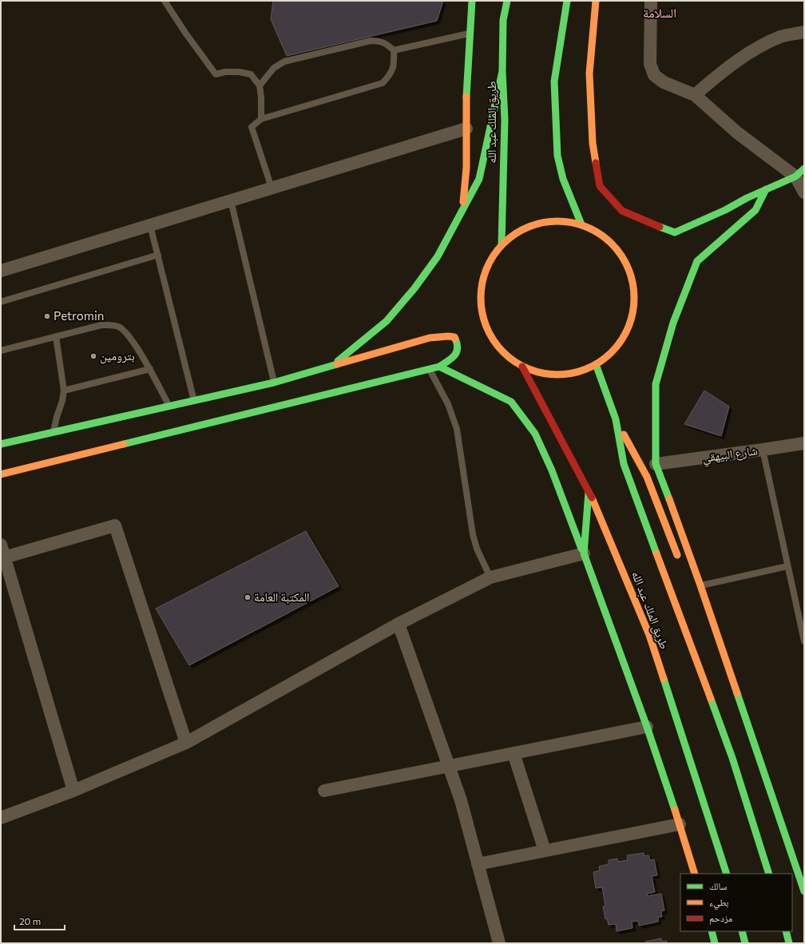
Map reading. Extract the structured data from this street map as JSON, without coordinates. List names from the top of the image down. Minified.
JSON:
{"streets":{"street":["طريق الملك عبد الله","شارع البيهقي"]},"districts":["السلامة"],"places":["Petromin","بترومين","المكتبة العامة"],"legend":["سالك","بطيء","مزدحم"],"scale_bar":"20 m"}
